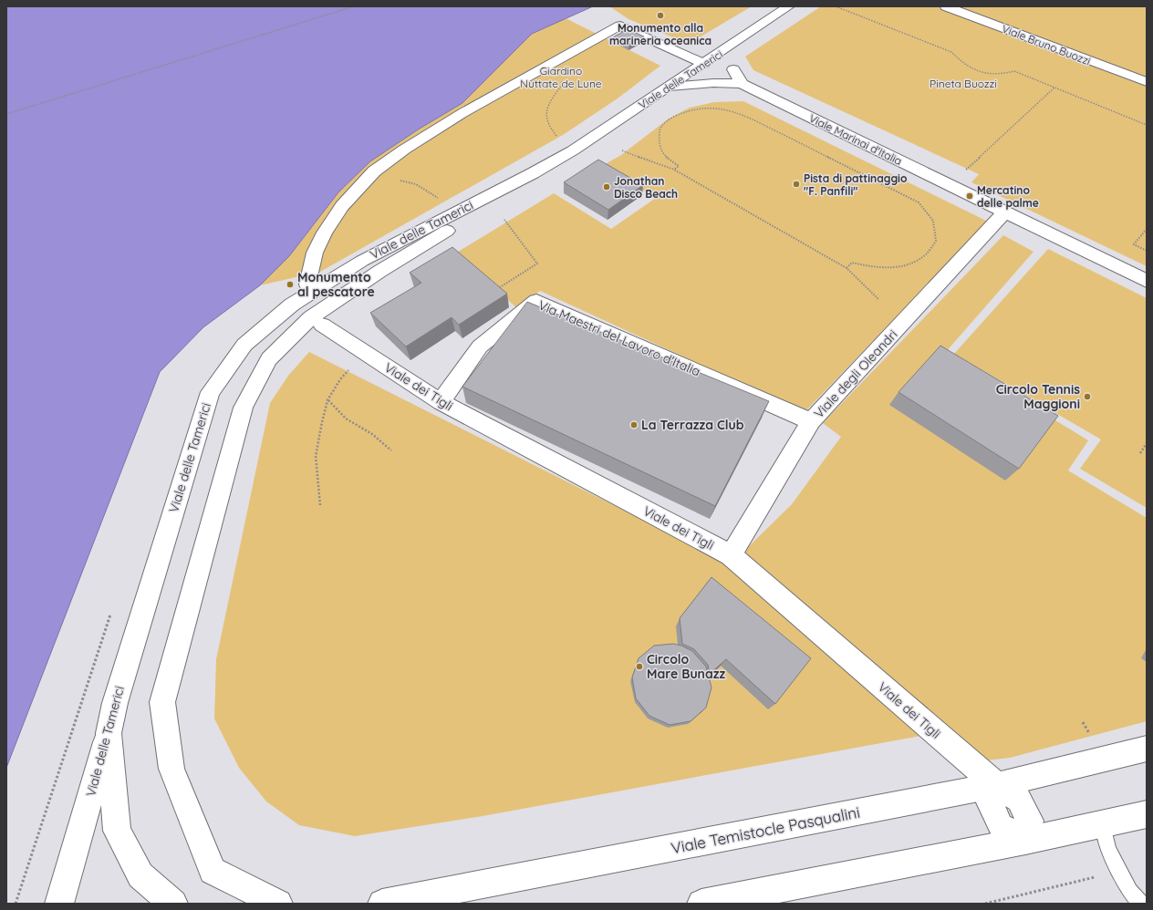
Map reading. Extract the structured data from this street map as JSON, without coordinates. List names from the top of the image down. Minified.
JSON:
{"streets":{"street":["Viale Bruno Buozzi","Viale delle Tamerici","Viale Marinai d'Italia","Via Maestri del Lavoro d'Italia","Viale degli Oleandri","Viale dei Tigli","Viale Temistocle Pasqualini"]},"crossings":[["Viale delle Tamerici","Viale Marinai d'Italia"],["Viale Marinai d'Italia","Viale degli Oleandri"],["Via Maestri del Lavoro d'Italia","Viale degli Oleandri"],["Via Maestri del Lavoro d'Italia","Viale dei Tigli"],["Viale degli Oleandri","Viale dei Tigli"],["Viale dei Tigli","Viale Temistocle Pasqualini"]],"parks":["Giardino Nuttate de Lune","Pineta Buozzi"],"places":["Monumento alla marineria oceanica","Pista di pattinaggio \"F. Panfili\"","Jonathan Disco Beach","Mercatino delle palme","Monumento al pescatore","Circolo Tennis Maggioni","La Terrazza Club","Circolo Mare Bunazz"]}
